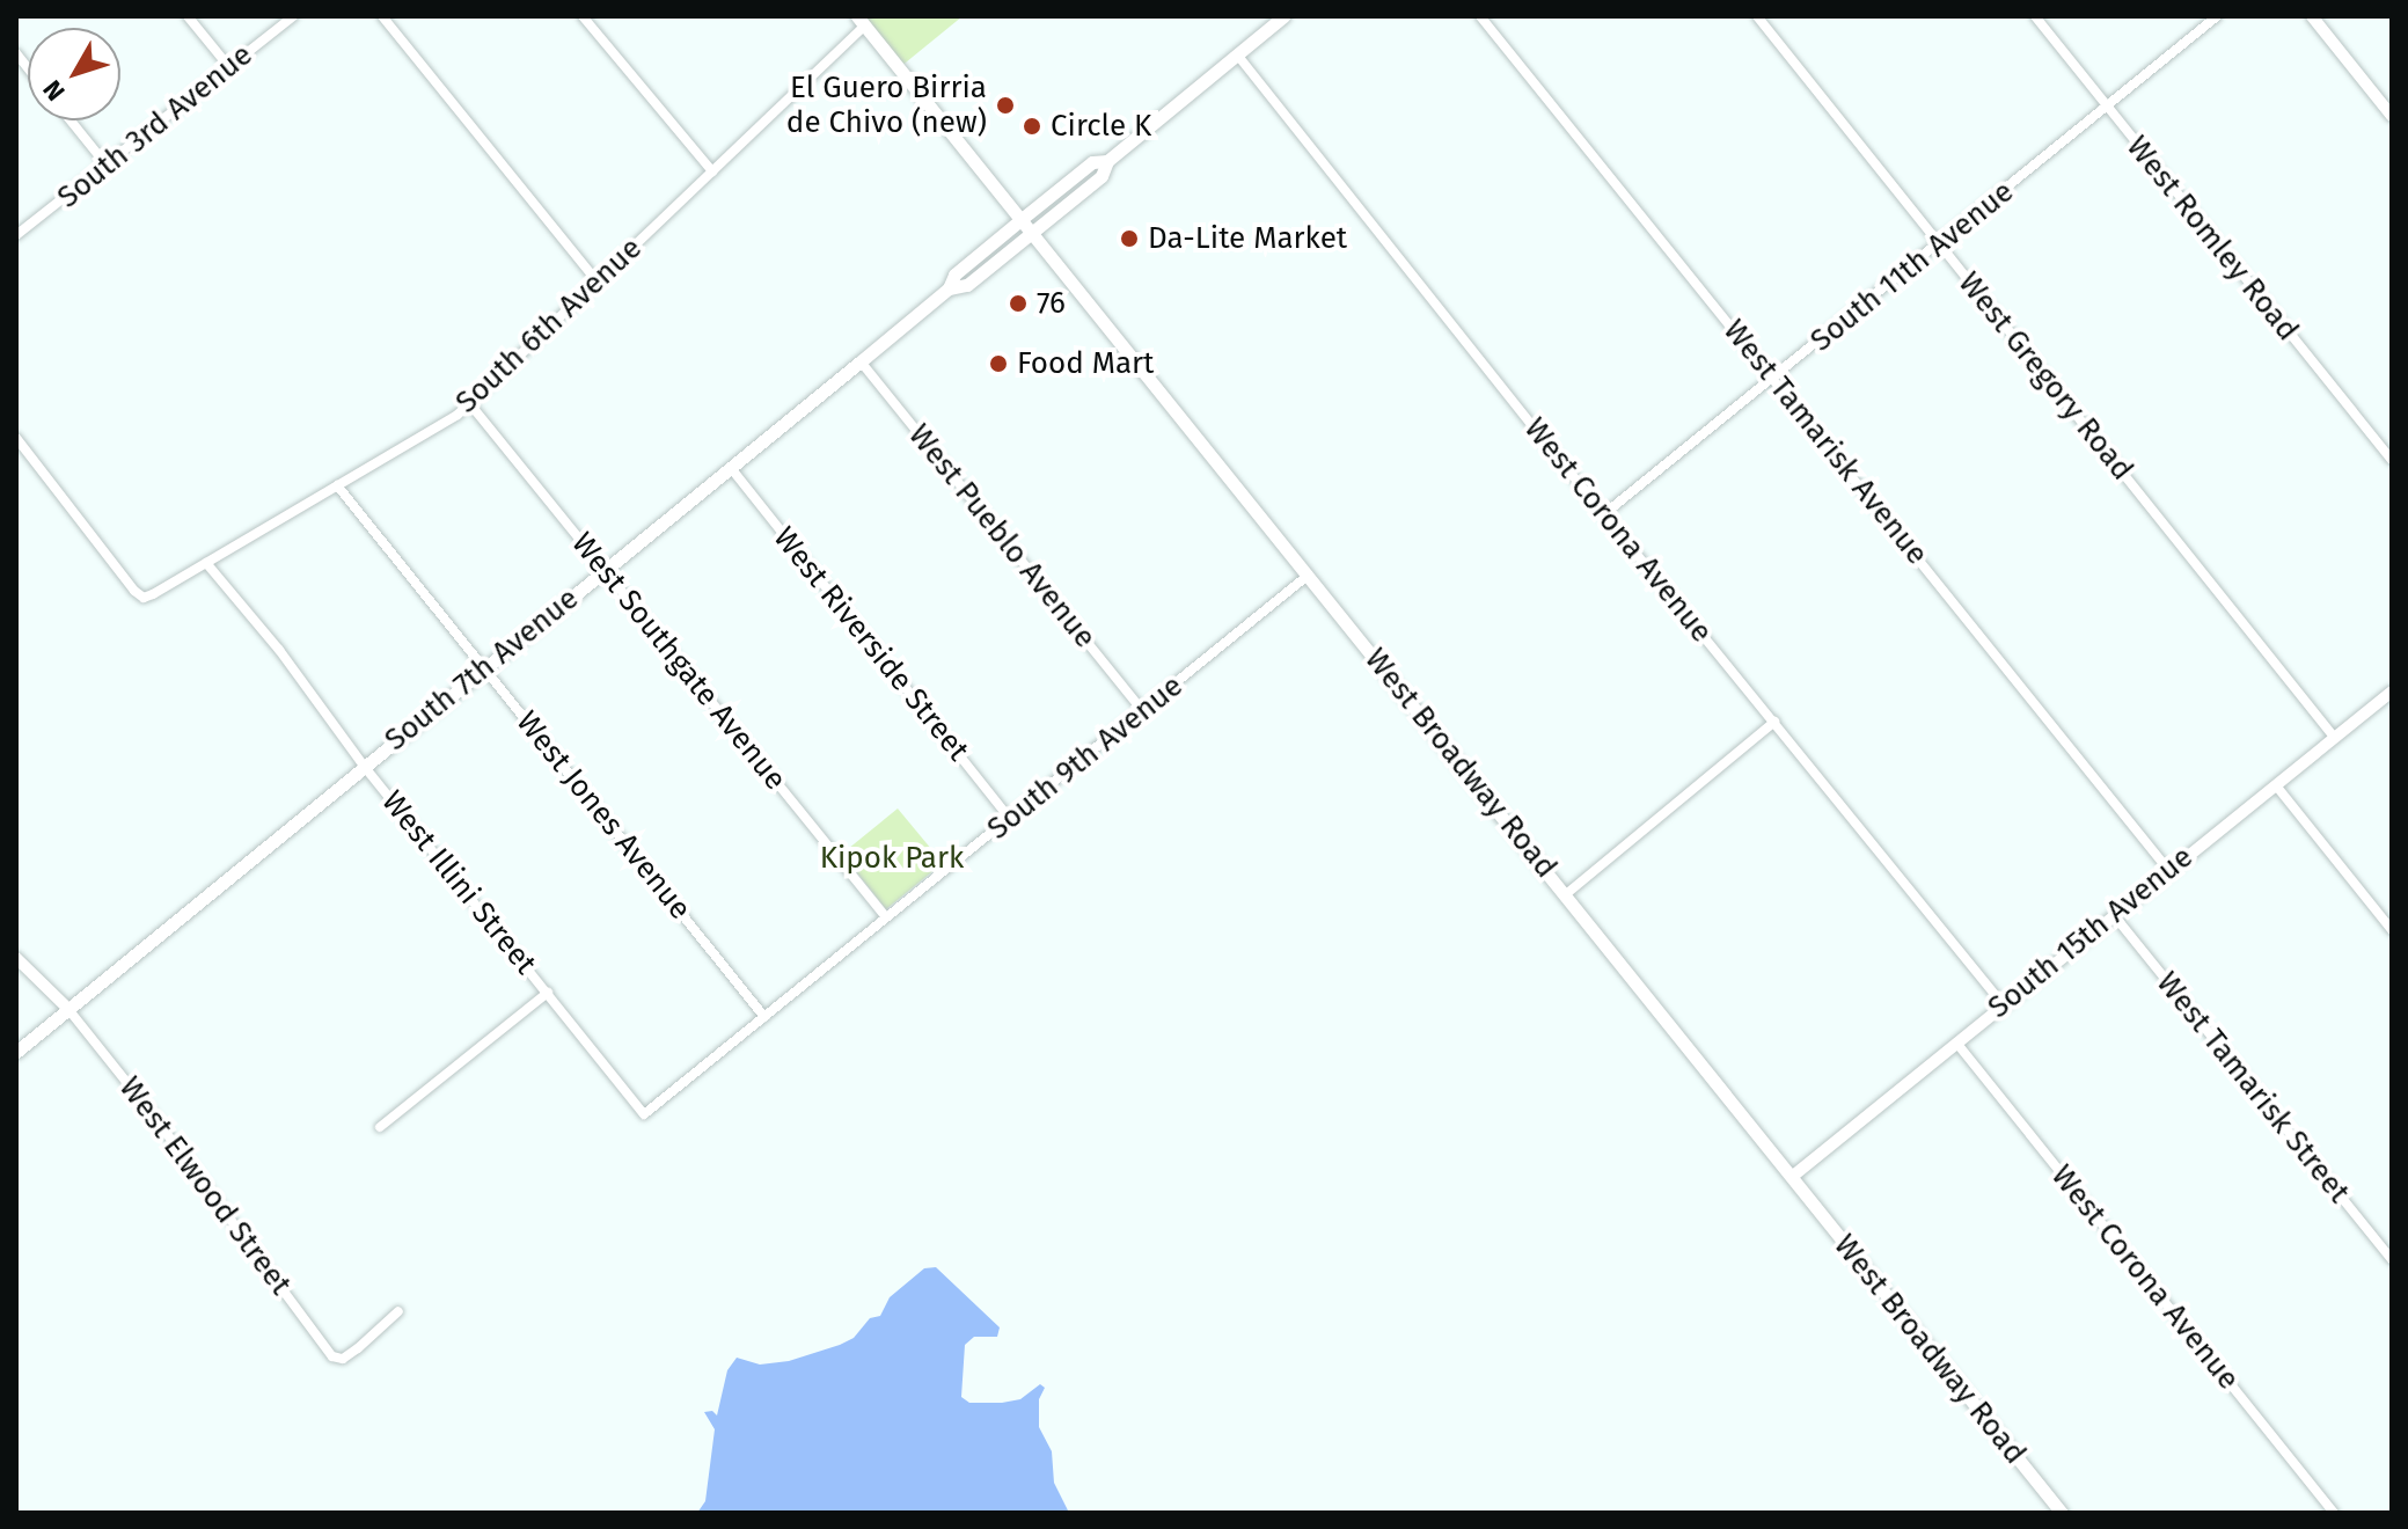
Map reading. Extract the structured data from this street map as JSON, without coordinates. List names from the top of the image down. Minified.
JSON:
{"streets":{"main road":["South 7th Avenue","West Broadway Road"],"street":["South 3rd Avenue","West Romley Road","South 11th Avenue","South 6th Avenue","West Gregory Road","West Tamarisk Avenue","West Corona Avenue","West Pueblo Avenue","West Riverside Street","West Southgate Avenue","South 9th Avenue","West Jones Avenue","West Illini Street","South 15th Avenue","West Tamarisk Street","West Elwood Street"]},"crossings":[["West Romley Road","South 11th Avenue"],["South 11th Avenue","West Gregory Road"],["South 11th Avenue","West Tamarisk Avenue"],["South 11th Avenue","West Corona Avenue"],["South 6th Avenue","West Southgate Avenue"],["South 6th Avenue","West Broadway Road"],["South 6th Avenue","West Jones Avenue"],["South 6th Avenue","West Illini Street"],["West Gregory Road","South 15th Avenue"],["West Tamarisk Avenue","South 15th Avenue"],["West Corona Avenue","South 7th Avenue"],["West Corona Avenue","South 15th Avenue"],["West Pueblo Avenue","South 7th Avenue"],["West Pueblo Avenue","South 9th Avenue"],["West Riverside Street","South 7th Avenue"],["West Riverside Street","South 9th Avenue"],["West Southgate Avenue","South 7th Avenue"],["West Southgate Avenue","South 9th Avenue"],["South 7th Avenue","West Broadway Road"],["South 7th Avenue","West Jones Avenue"],["South 7th Avenue","West Illini Street"],["South 7th Avenue","West Elwood Street"],["South 9th Avenue","West Broadway Road"],["South 9th Avenue","West Jones Avenue"],["South 9th Avenue","West Illini Street"],["West Broadway Road","South 15th Avenue"],["South 15th Avenue","West Tamarisk Street"]],"parks":["Kipok Park"],"places":["El Guero Birria de Chivo (new)","Circle K","Da-Lite Market","76","Food Mart"],"north":"bottom left"}
